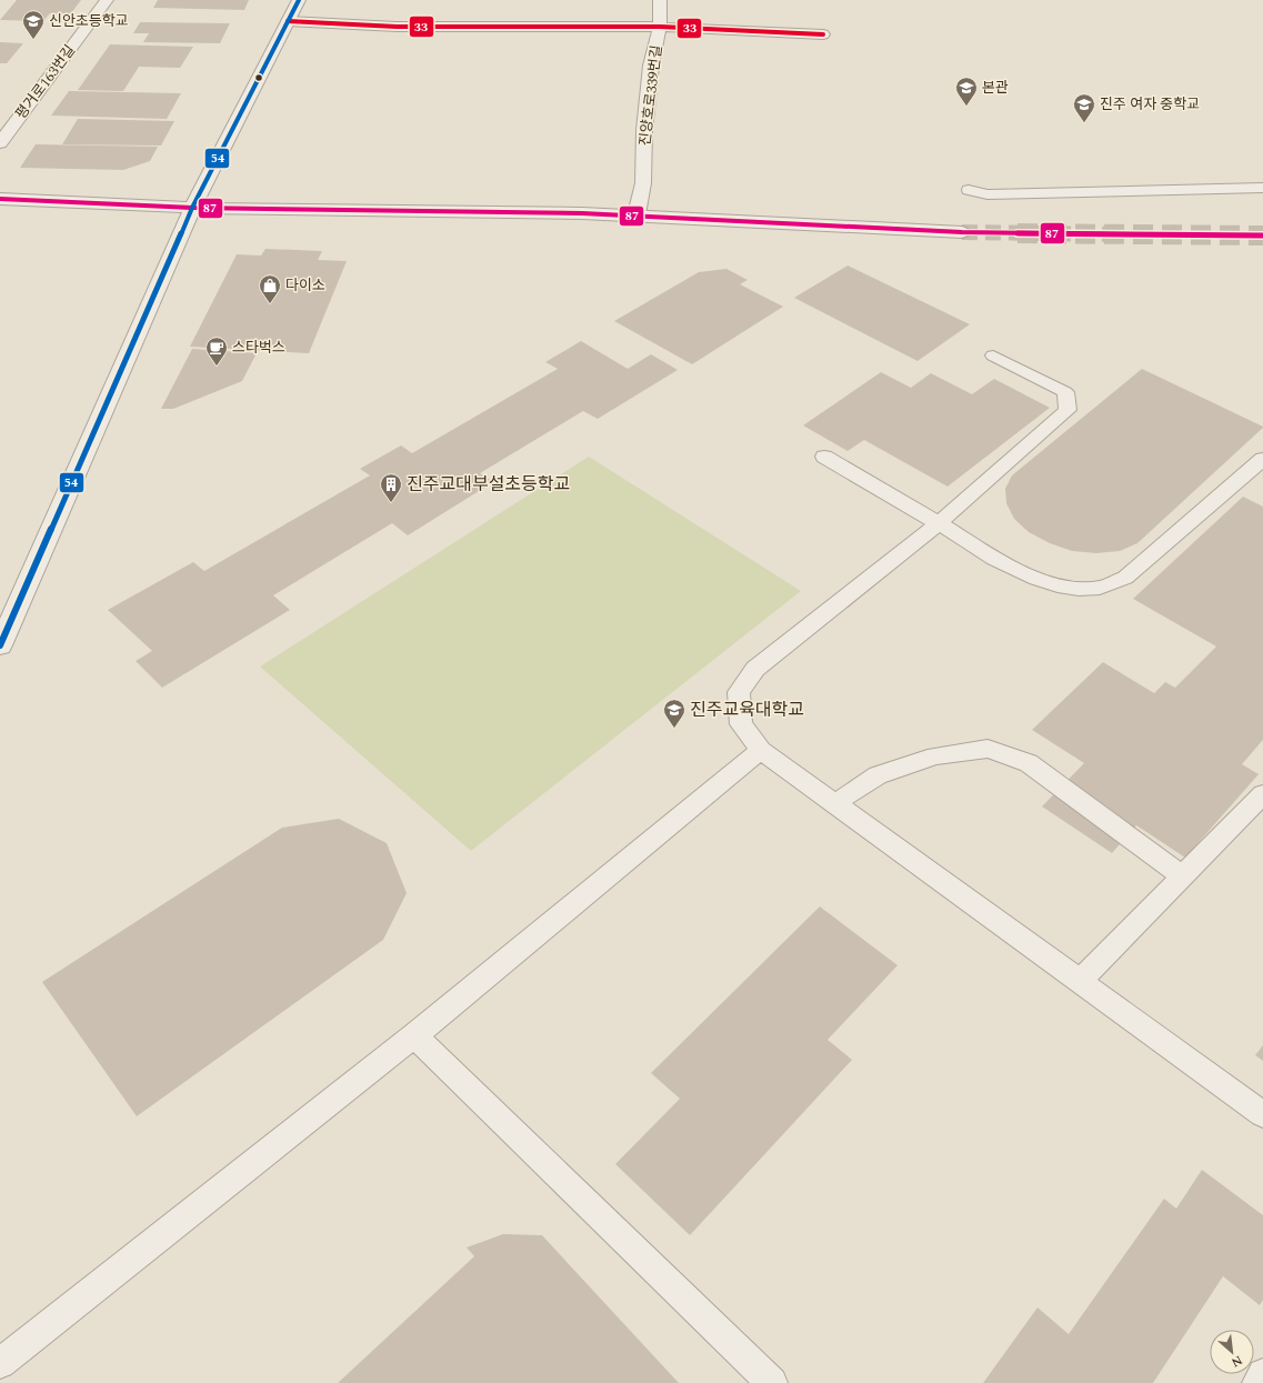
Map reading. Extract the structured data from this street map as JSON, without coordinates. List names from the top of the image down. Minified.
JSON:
{"streets":{"street":["평거로163번길","진양호로339번길"]},"places":{"school or university":["신안초등학교","본관","진주 여자 중학교","진주교육대학교"],"shop":["다이소"],"cafe":["스타벅스"],"building":["진주교대부설초등학교"]},"lines":["transit line 54","transit line 33","transit line 87"],"north":"bottom right"}
